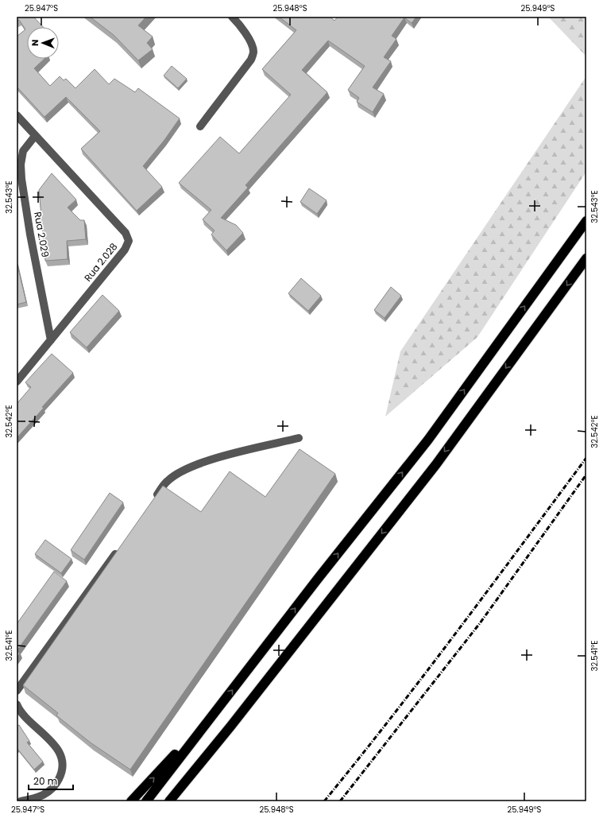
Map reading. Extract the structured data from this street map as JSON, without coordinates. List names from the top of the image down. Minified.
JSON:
{"streets":{"lane":["Rua 2.029","Rua 2.028"]},"crossings":[["Rua 2.029","Rua 2.028"]],"scale_bar":"20 m","north":"left","coordinates":["25.947°S","25.948°S","25.949°S","32.543°E","32.542°E","32.541°E"]}
